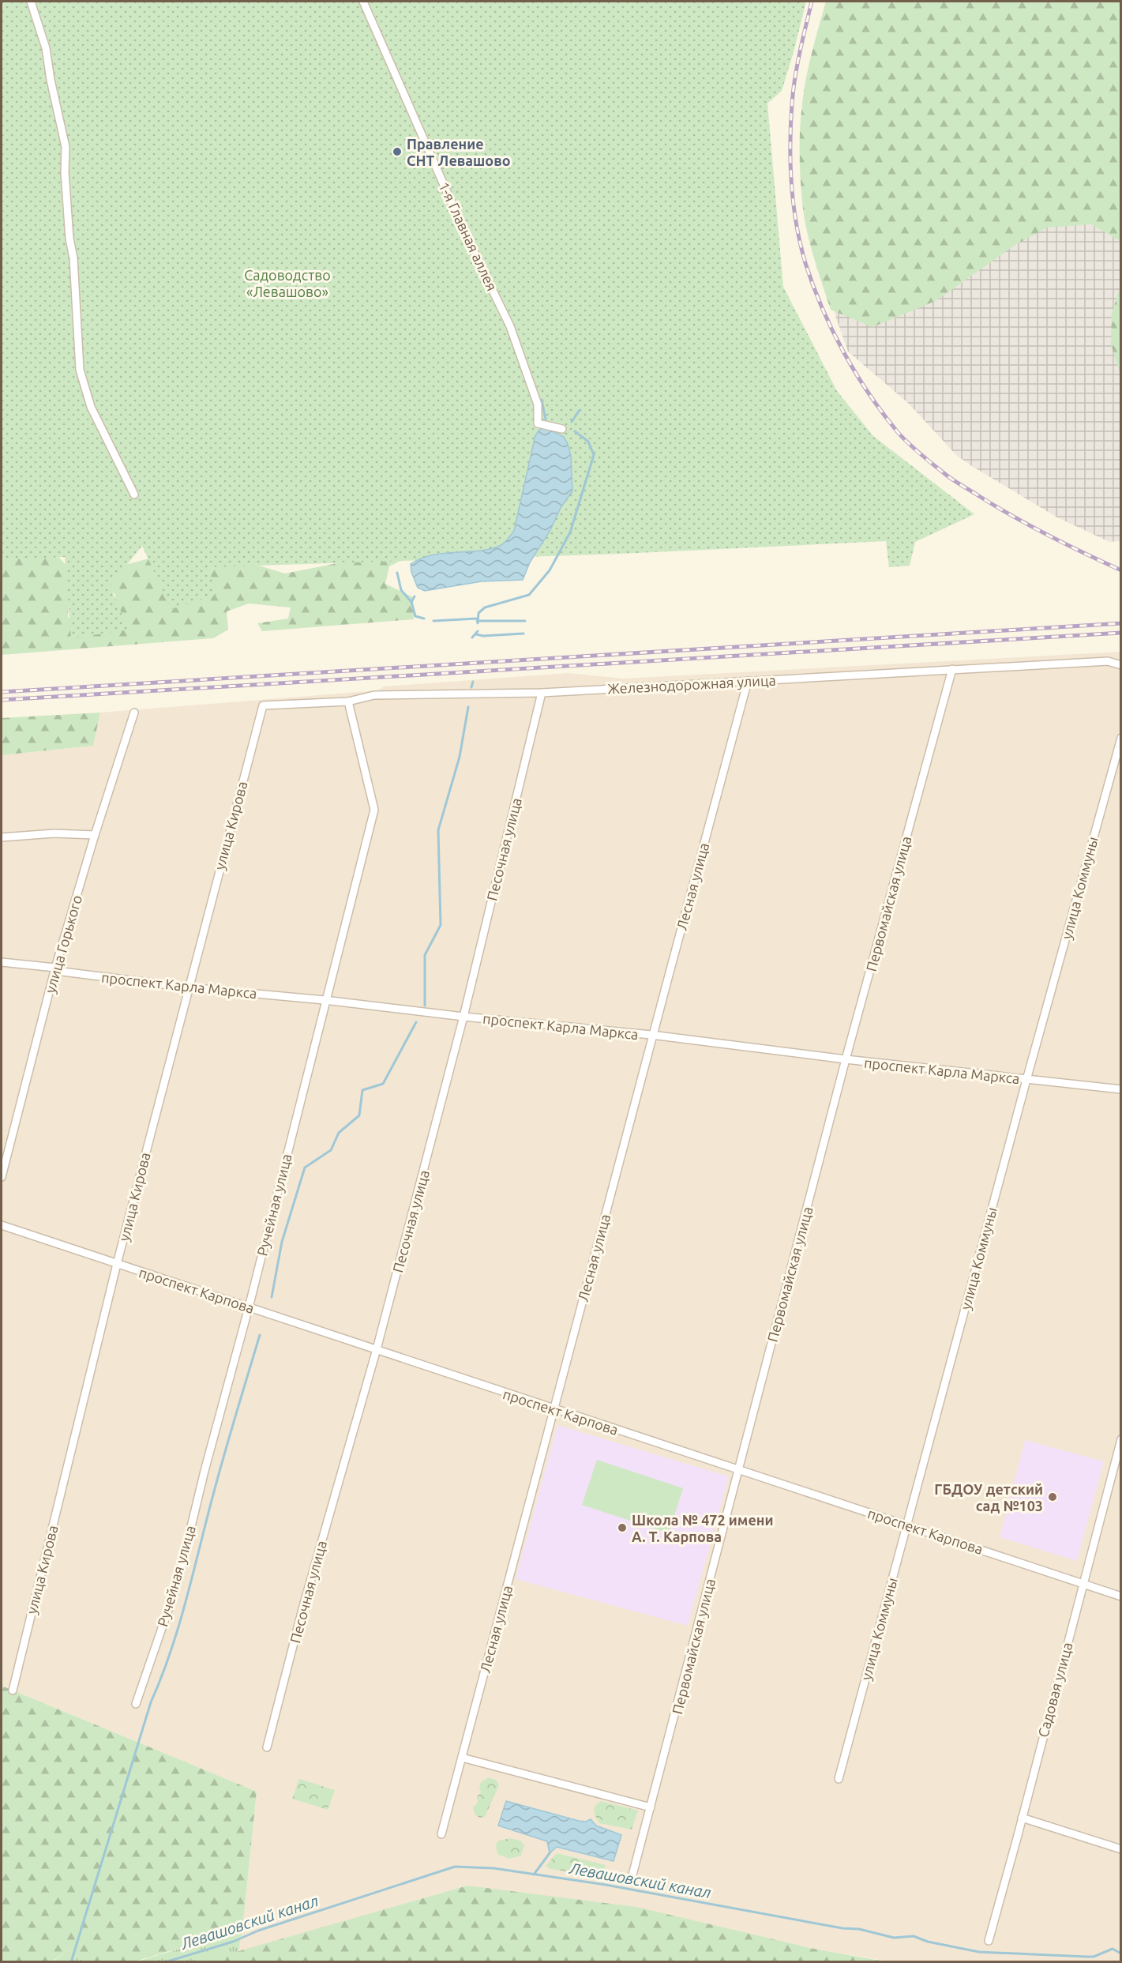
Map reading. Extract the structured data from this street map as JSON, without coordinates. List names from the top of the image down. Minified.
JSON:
{"streets":{"street":["1-я Главная аллея","Железнодорожная улица","улица Кирова","Песочная улица","Лесная улица","улица Коммуны","Первомайская улица","улица Горького","проспект Карла Маркса","Ручейная улица","проспект Карпова","Садовая улица"]},"crossings":[["Железнодорожная улица","улица Кирова"],["Железнодорожная улица","Песочная улица"],["Железнодорожная улица","Лесная улица"],["Железнодорожная улица","Первомайская улица"],["Железнодорожная улица","Ручейная улица"],["улица Кирова","проспект Карла Маркса"],["улица Кирова","проспект Карпова"],["Песочная улица","проспект Карла Маркса"],["Песочная улица","проспект Карпова"],["Лесная улица","проспект Карла Маркса"],["Лесная улица","проспект Карпова"],["улица Коммуны","проспект Карла Маркса"],["улица Коммуны","проспект Карпова"],["Первомайская улица","проспект Карла Маркса"],["Первомайская улица","проспект Карпова"],["улица Горького","проспект Карла Маркса"],["проспект Карла Маркса","Ручейная улица"],["Ручейная улица","проспект Карпова"],["проспект Карпова","Садовая улица"]],"water":["Левашовский канал"],"parks":["Садоводство «Левашово»"],"places":["Правление СНТ Левашово","ГБДОУ детский сад №103","Школа № 472 имени А. Т. Карпова"]}
